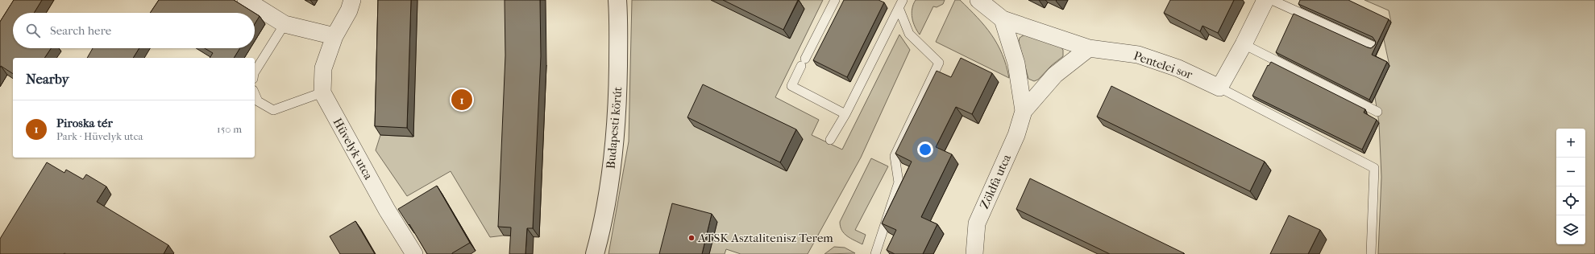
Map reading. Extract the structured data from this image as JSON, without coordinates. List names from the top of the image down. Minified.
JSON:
{"streets":{"street":["Pentelei sor","Budapesti körút","Hüvelyk utca","Zöldfa utca"]},"crossings":[["Pentelei sor","Zöldfa utca"]],"places":["ATSK Asztalitenisz Terem"],"page":{"search":"Search here","heading":"Nearby","pins":"1","list":[{"mark":"1","name":"Piroska tér","note":"Park · Hüvelyk utca","value":"150 m"}],"map_buttons":["+","−"]}}
